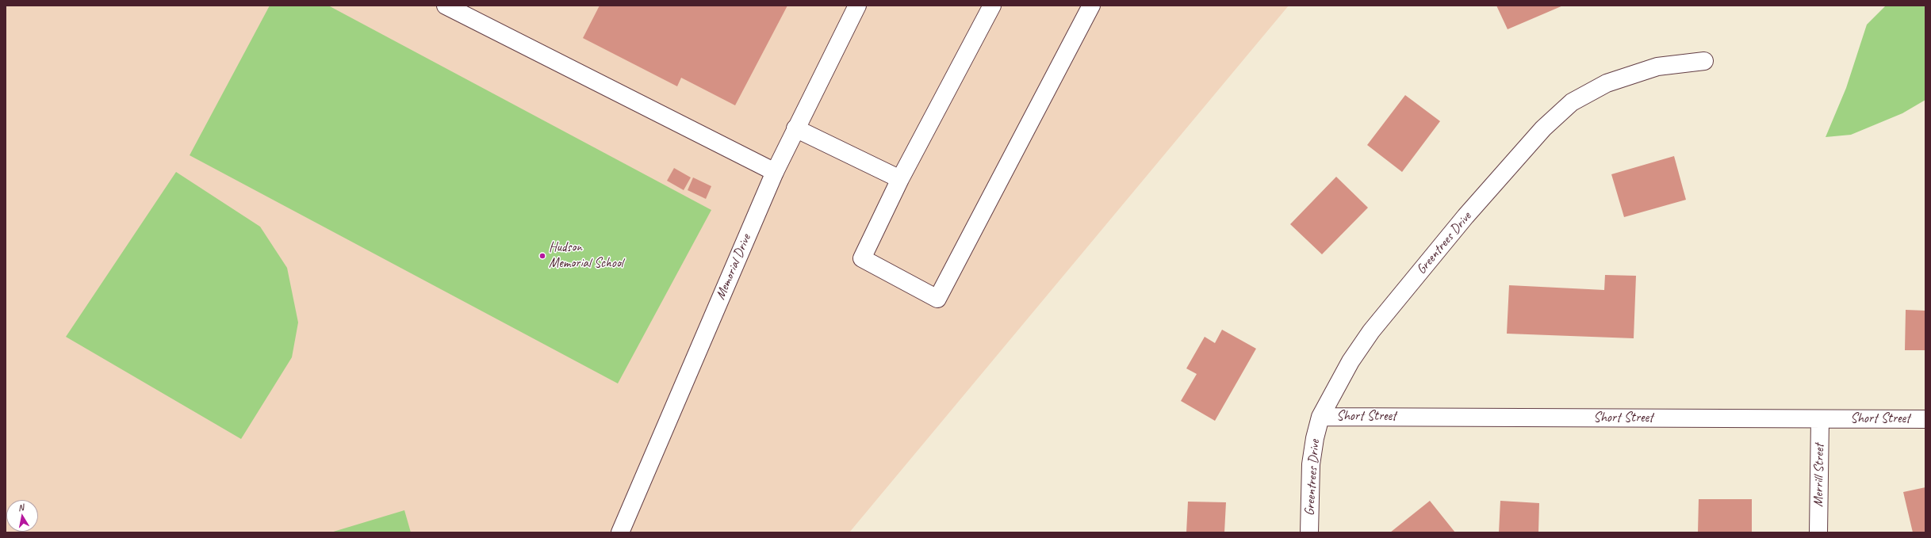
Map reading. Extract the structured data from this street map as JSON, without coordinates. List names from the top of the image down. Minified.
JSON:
{"streets":{"street":["Greentrees Drive","Memorial Drive","Short Street","Merrill Street"]},"crossings":[["Greentrees Drive","Short Street"],["Short Street","Merrill Street"]],"places":["Hudson Memorial School"],"north":"top"}
